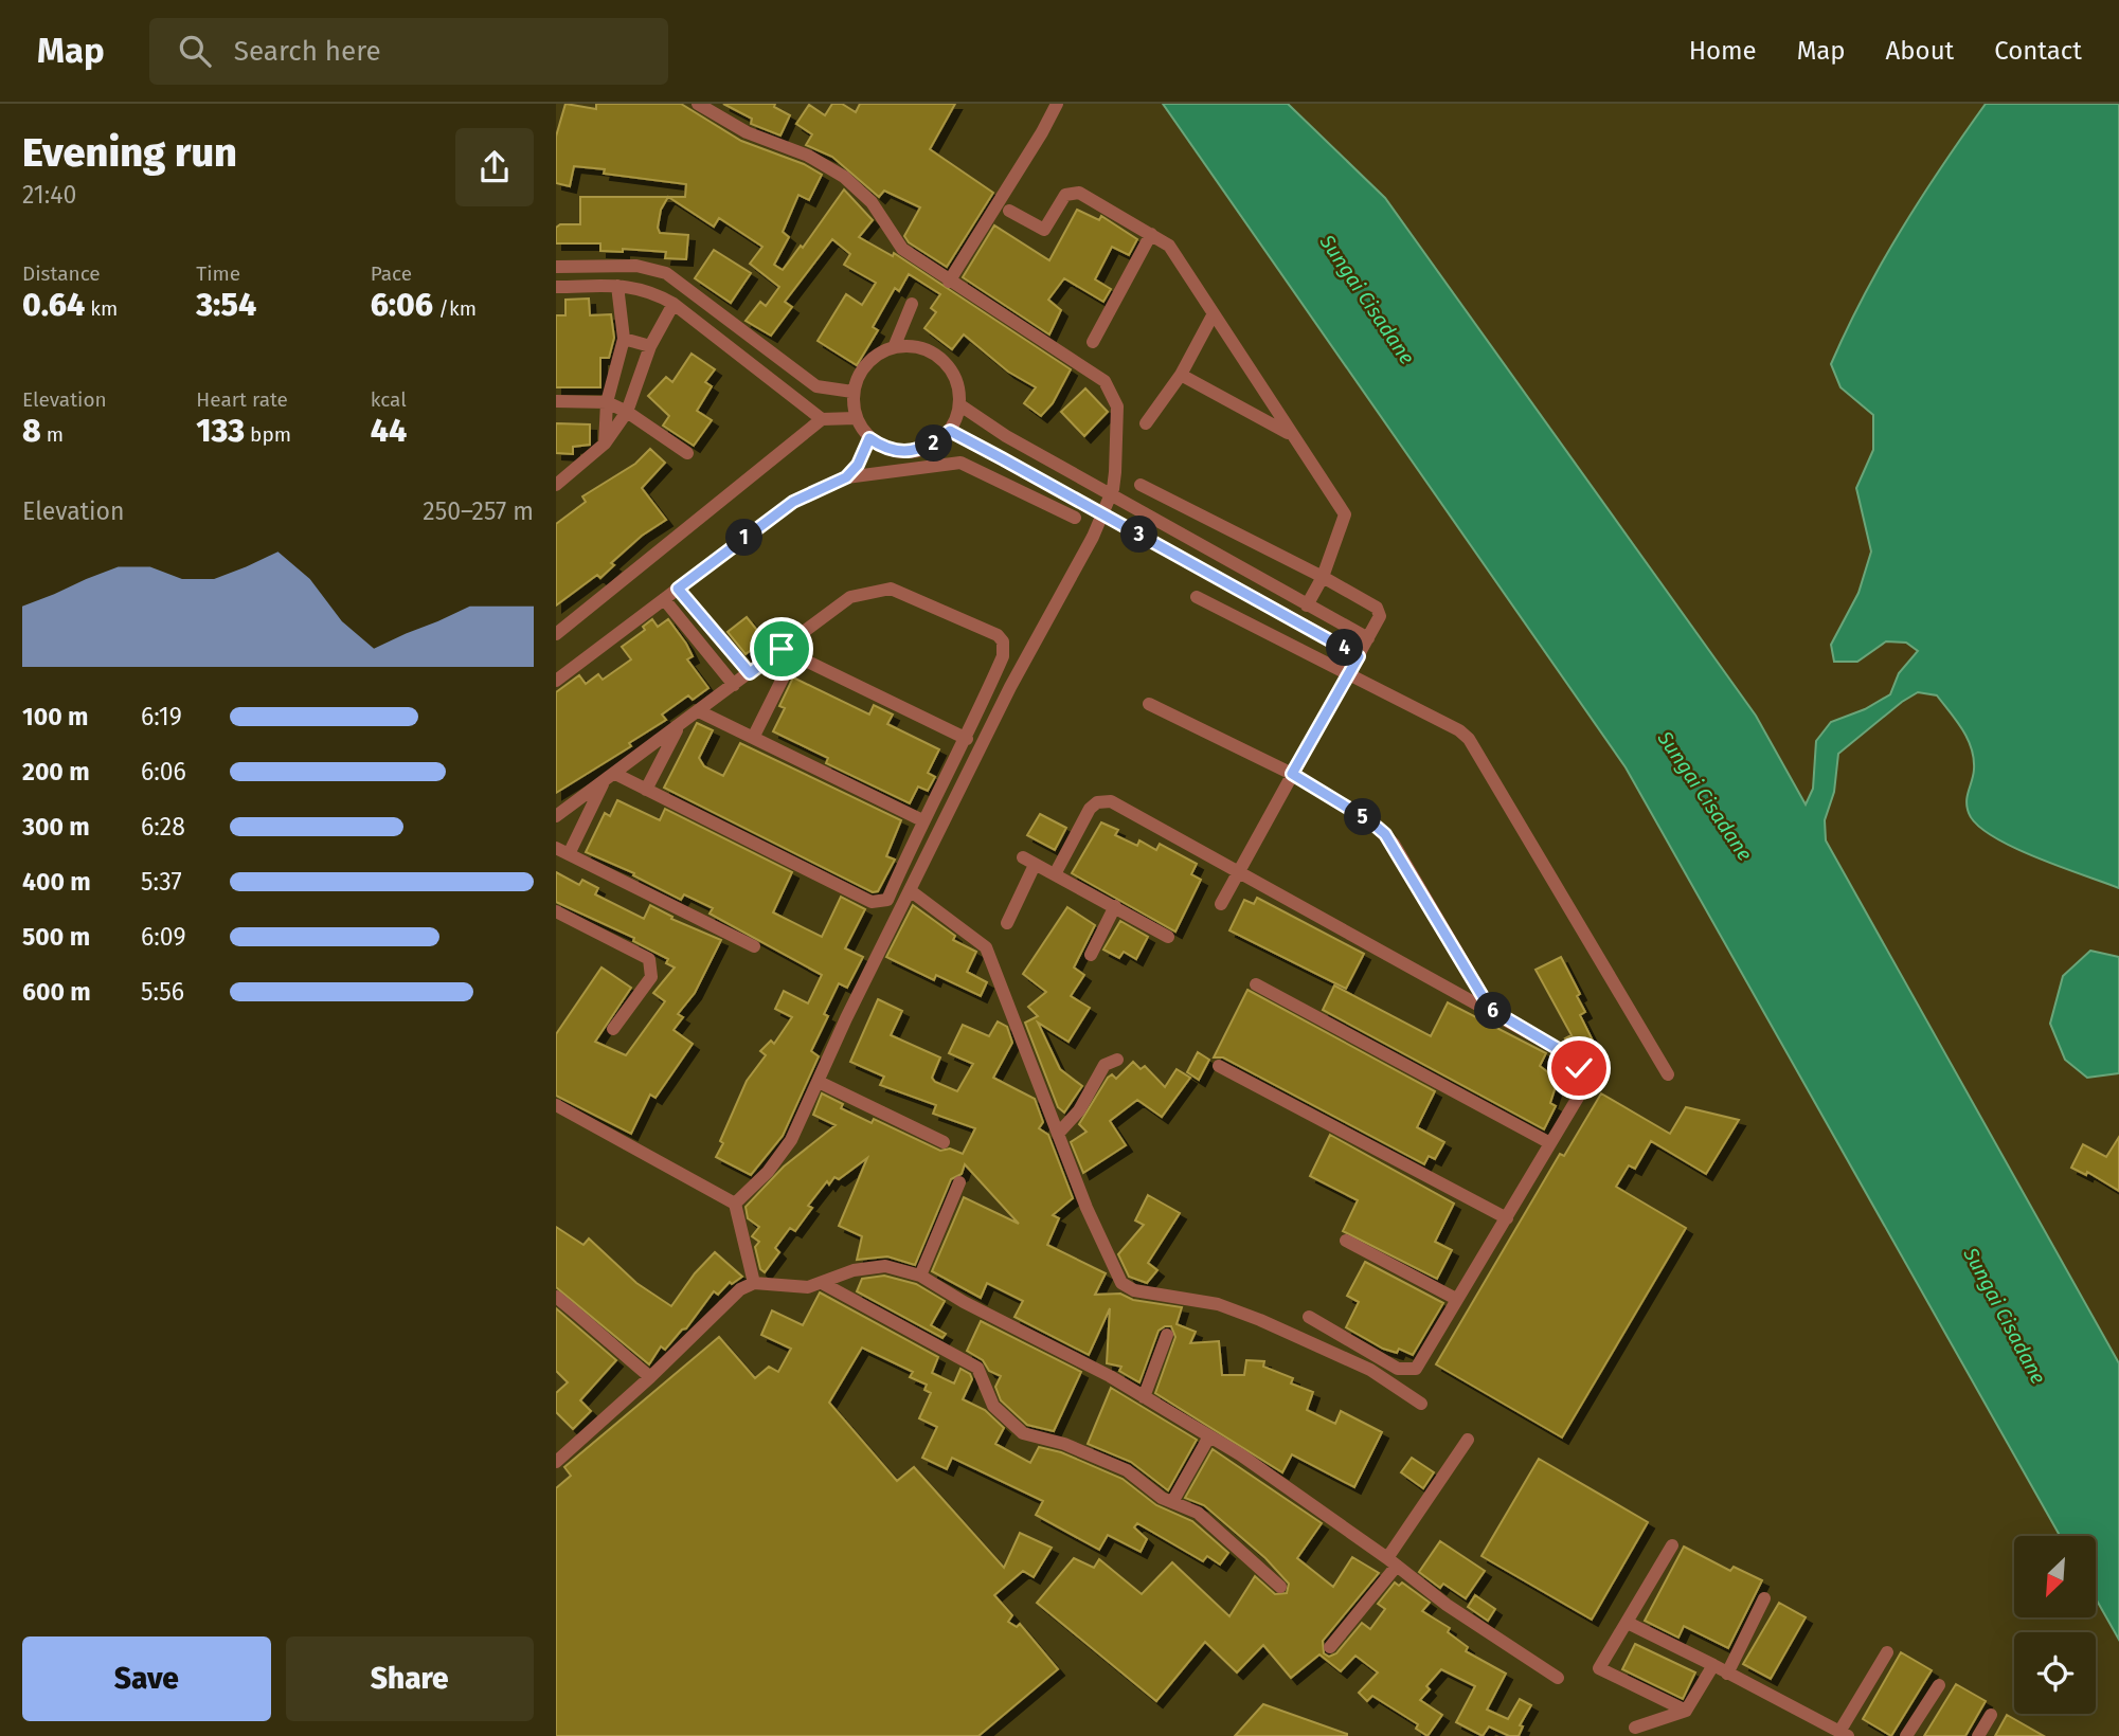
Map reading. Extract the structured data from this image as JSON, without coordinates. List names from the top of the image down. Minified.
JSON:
{"water":["Sungai Cisadane"],"north":"bottom left","page":{"header":"Map","search":"Search here","nav":["Home","Map","About","Contact"],"heading":["Evening run","21:40"],"stats":[["Distance","0.64 km"],["Time","3:54"],["Pace","6:06 /km"],["Elevation","8 m"],["Heart rate","133 bpm"],["kcal","44"]],"pins":["2","3","1","4","5","6"],"chart":["Elevation","250–257 m"],"list":[{"name":"100 m","note":"6:19"},{"name":"200 m","note":"6:06"},{"name":"300 m","note":"6:28"},{"name":"400 m","note":"5:37"},{"name":"500 m","note":"6:09"},{"name":"600 m","note":"5:56"}],"buttons":["Save","Share"]}}
